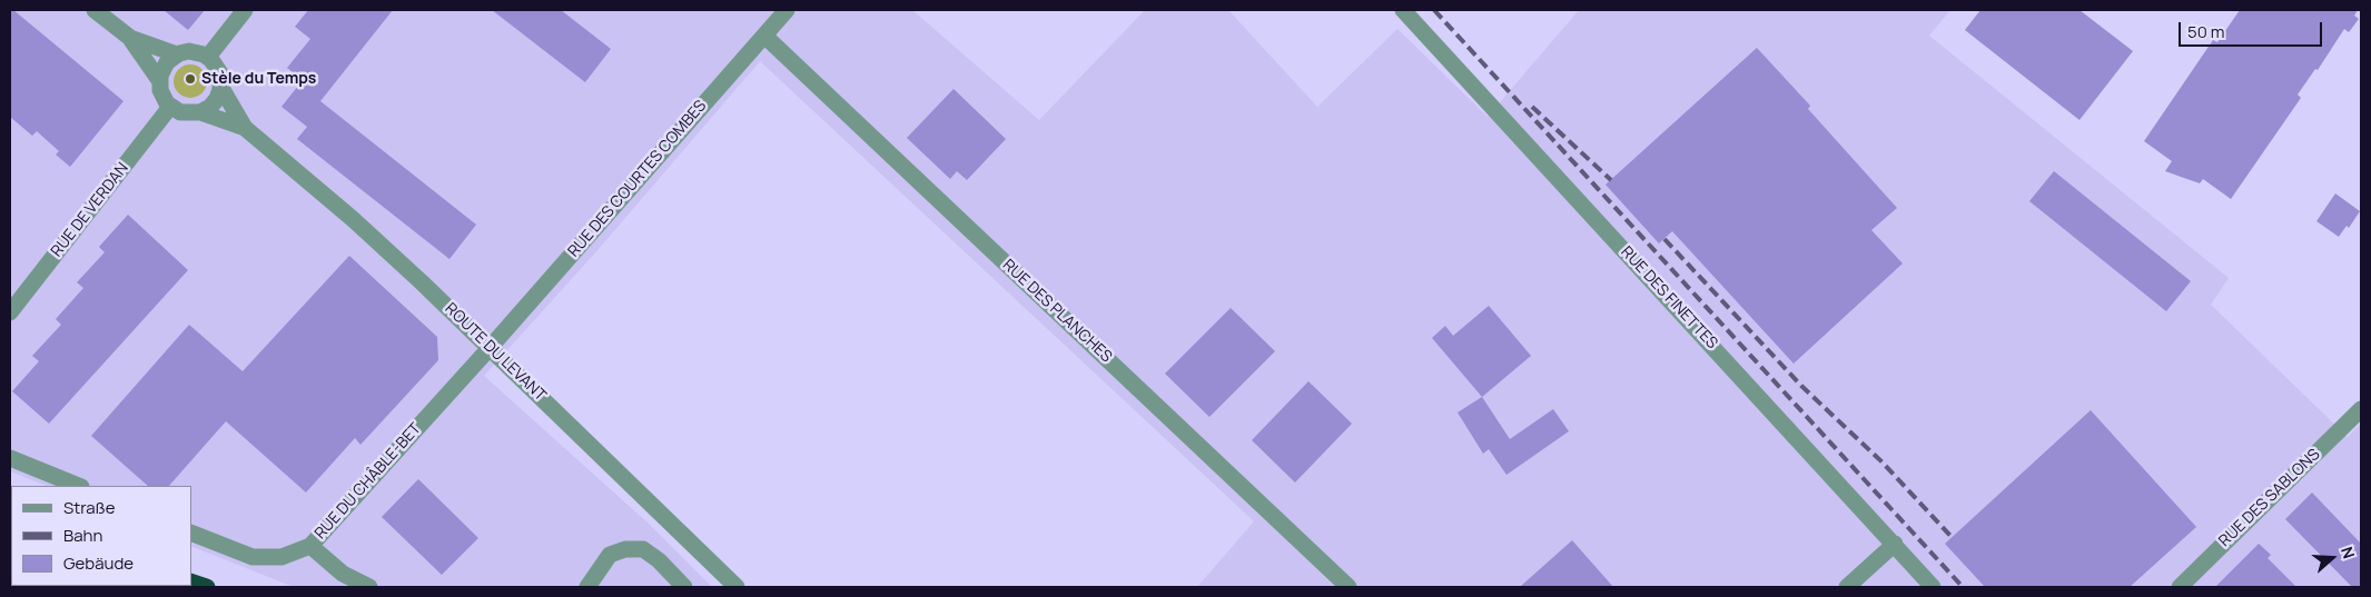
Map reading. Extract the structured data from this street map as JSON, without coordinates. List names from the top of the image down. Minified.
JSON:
{"streets":{"street":["RUE DES COURTES COMBES","RUE DE VERDAN","RUE DES FINETTES","RUE DES PLANCHES","ROUTE DU LEVANT","RUE DU CHÂBLE-BET","RUE DES SABLONS"]},"crossings":[["RUE DES COURTES COMBES","RUE DES PLANCHES"],["RUE DES COURTES COMBES","ROUTE DU LEVANT"],["RUE DES COURTES COMBES","RUE DU CHÂBLE-BET"],["RUE DE VERDAN","ROUTE DU LEVANT"],["ROUTE DU LEVANT","RUE DU CHÂBLE-BET"]],"places":["Stèle du Temps"],"legend":["Straße","Bahn","Gebäude"],"scale_bar":"50 m","north":"right"}
